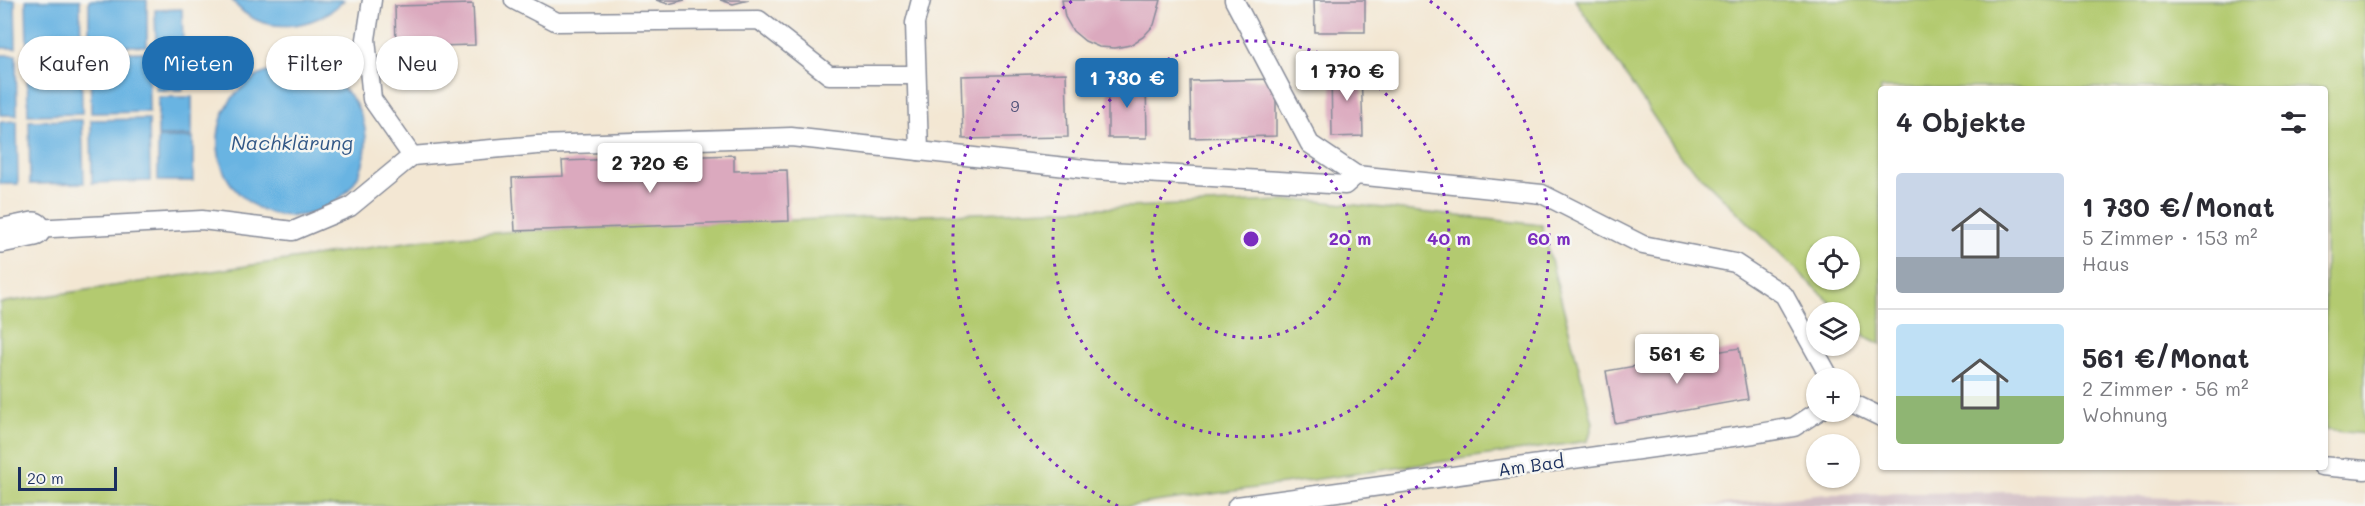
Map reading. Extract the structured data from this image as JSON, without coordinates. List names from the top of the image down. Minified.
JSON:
{"streets":{"lane":["Am Bad"]},"water":["Nachklärung"],"house_numbers":["9"],"scale_bar":"20 m","page":{"chip":["Kaufen","Mieten","Filter","Neu"],"price":["1 770 €","1 730 €","2 720 €","561 €"],"heading":"4 Objekte","list":[{"name":"1 730 €/Monat","note":"5 Zimmer · 153 m² · Haus"},{"name":"561 €/Monat","note":"2 Zimmer · 56 m² · Wohnung"}],"map_buttons":["+","−"],"scale":"20 m"},"rings":["20 m","40 m","60 m"]}
